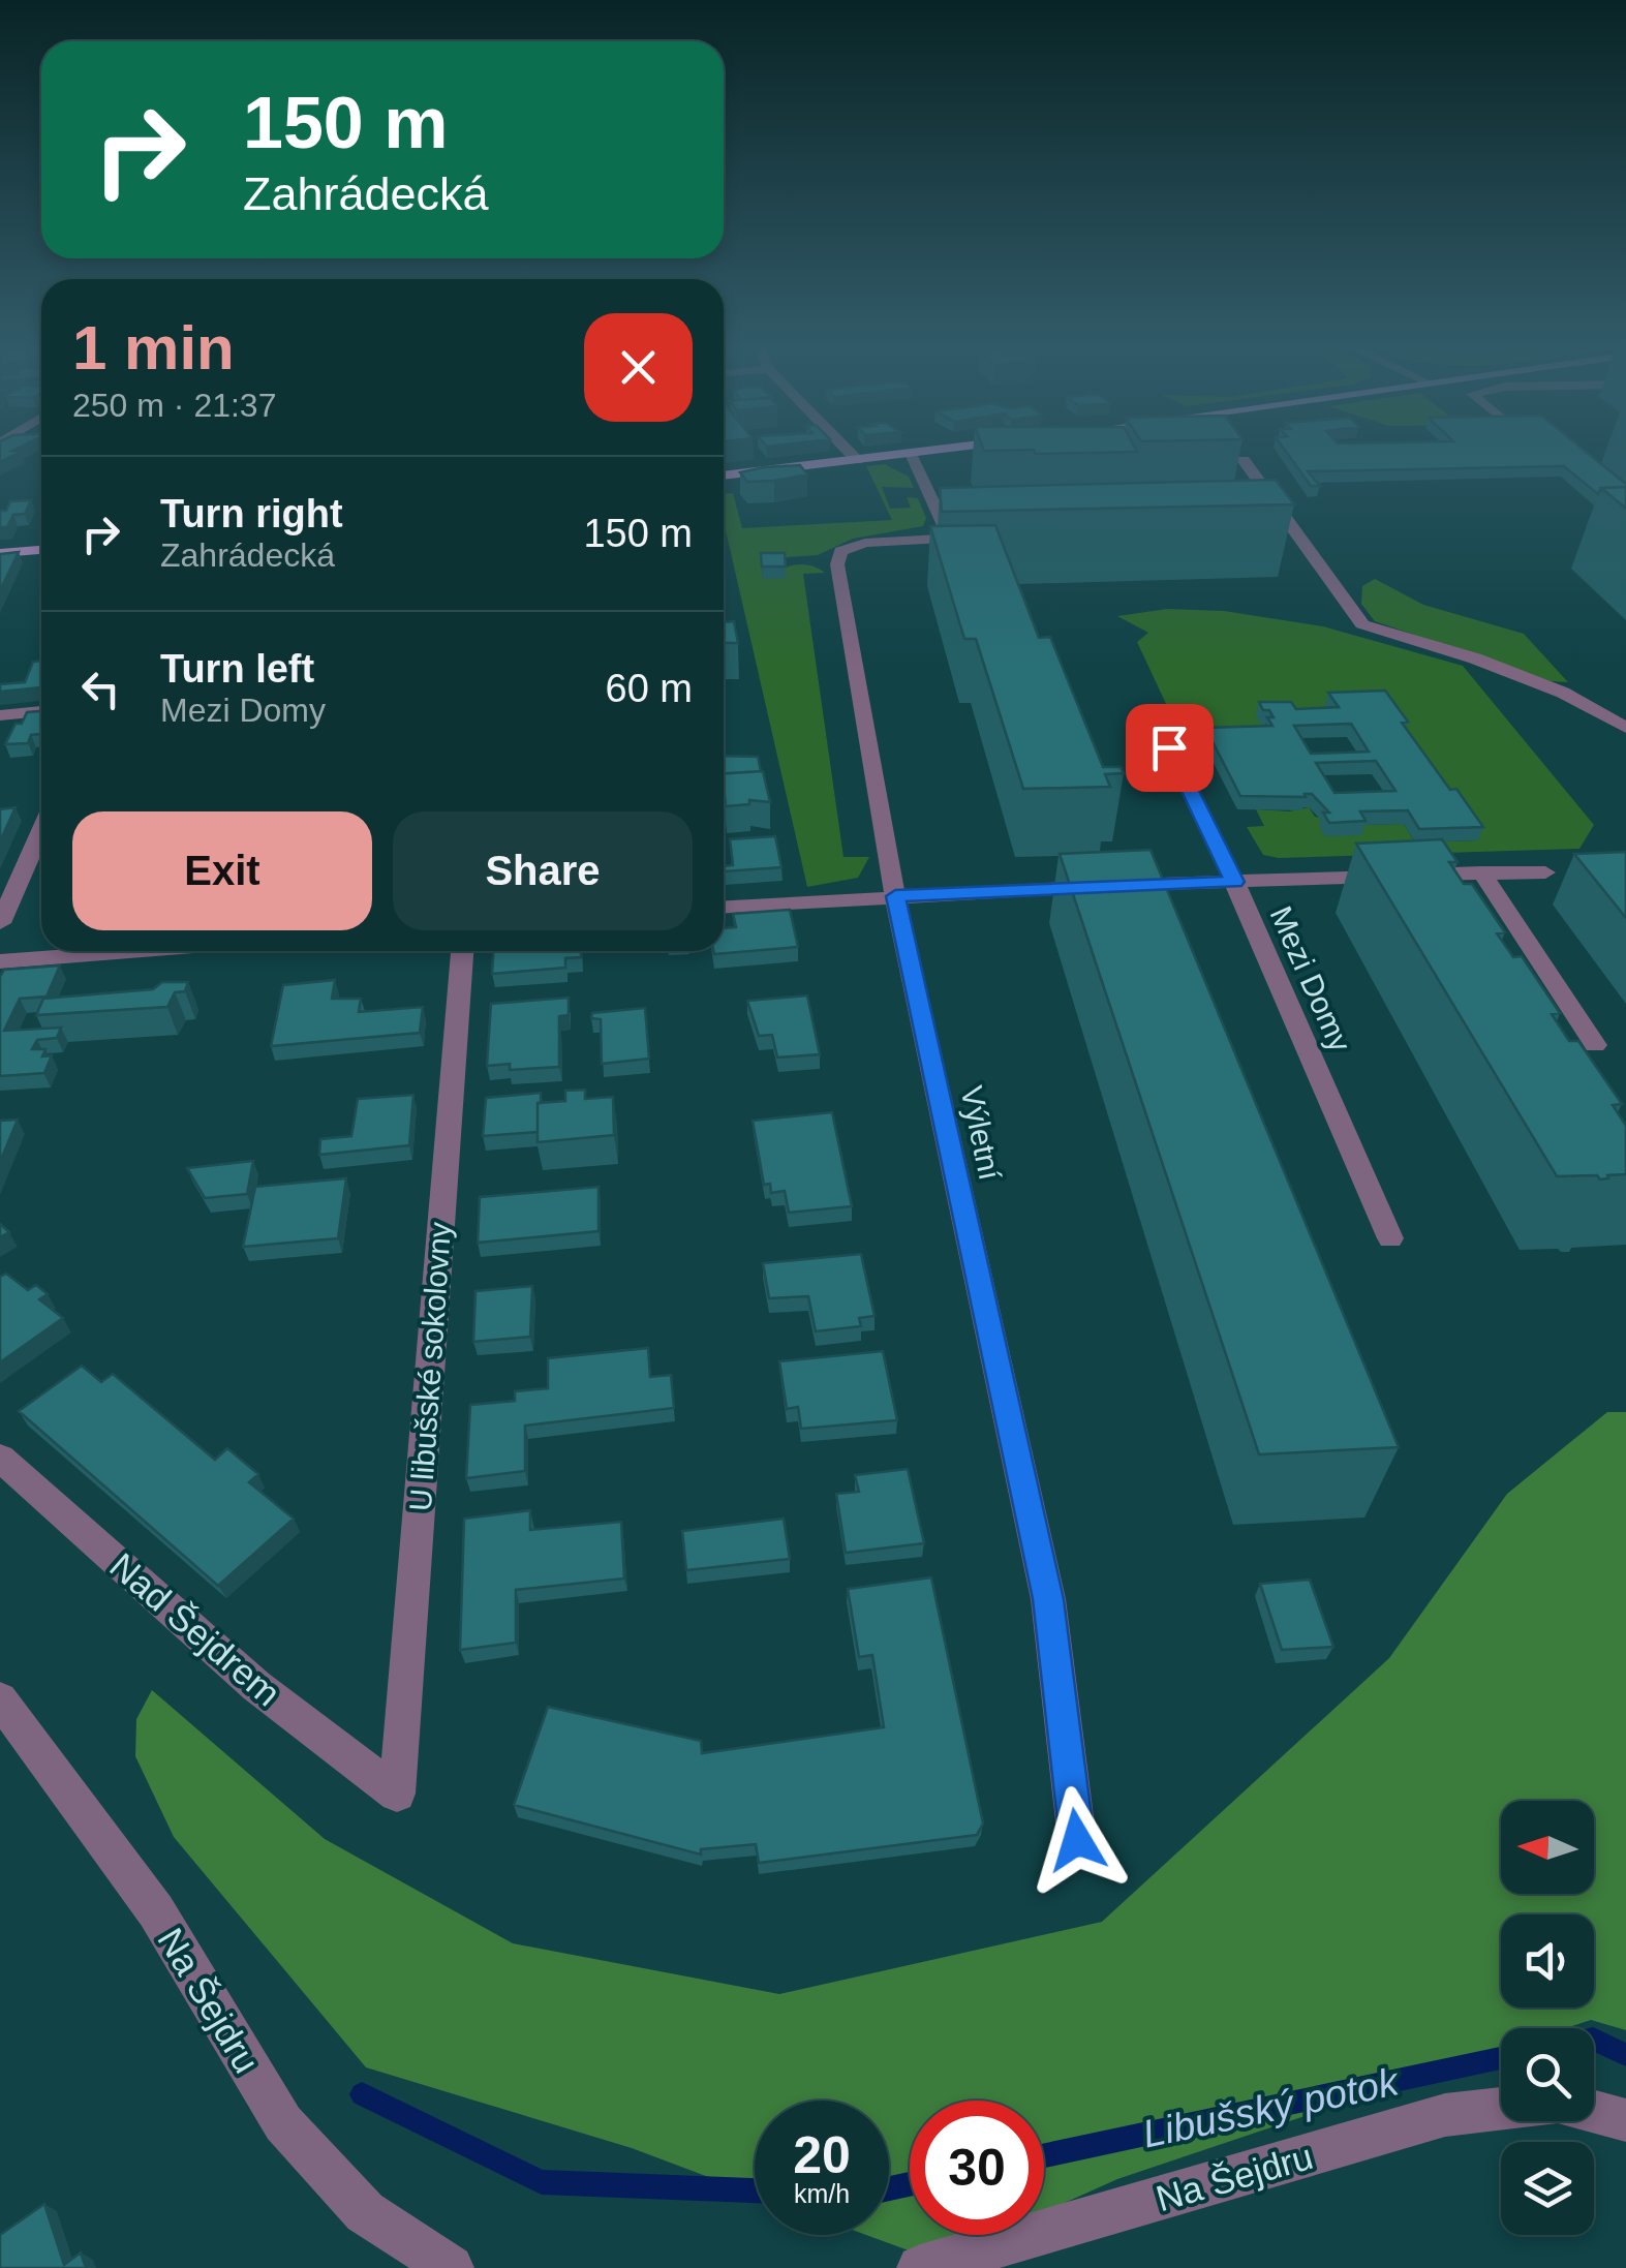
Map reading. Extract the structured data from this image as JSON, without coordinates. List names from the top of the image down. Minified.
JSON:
{"streets":{"street":["Mezi Domy","Výletní","U libušské sokolovny","Nad Šejdrem","Na Šejdru"]},"crossings":[["U libušské sokolovny","Nad Šejdrem"]],"water":["Libušský potok"],"north":"left","page":{"turn":["150 m","Zahrádecká"],"heading":["1 min","250 m · 21:37"],"list":[{"name":"Turn right","note":"Zahrádecká","value":"150 m"},{"name":"Turn left","note":"Mezi Domy","value":"60 m"}],"buttons":["Exit","Share"],"speed":"20 km/h","limit":"30"}}
